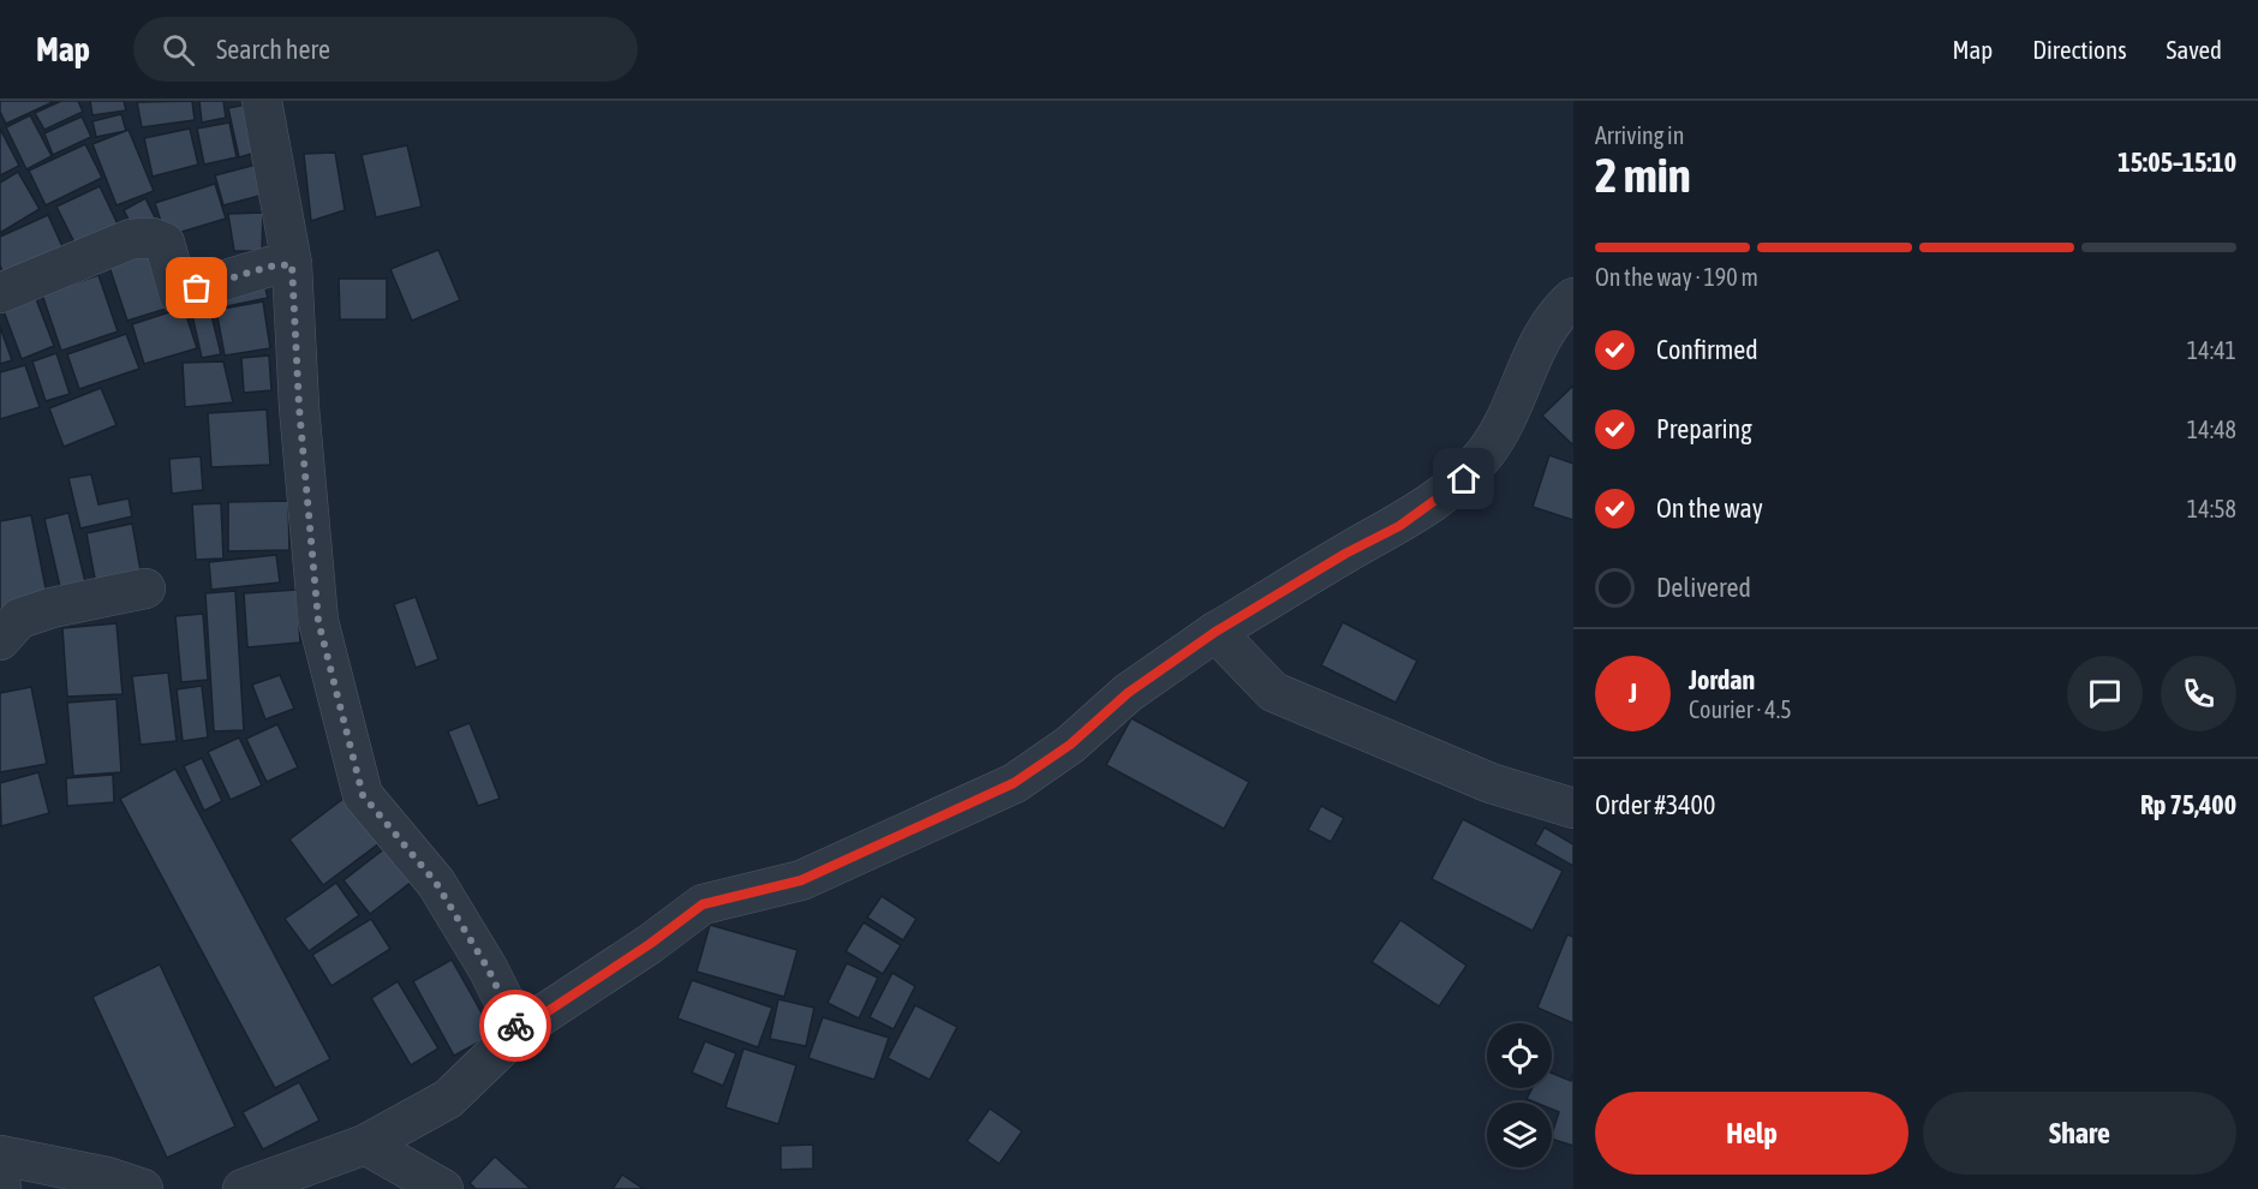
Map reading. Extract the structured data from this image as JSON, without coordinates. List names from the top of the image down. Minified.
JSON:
{"page":{"header":"Map","search":"Search here","nav":["Map","Directions","Saved"],"heading":["2 min","Arriving in","15:05–15:10"],"panel":["Jordan","Courier · 4.5","Order #3400","Rp 75,400"],"bar":"On the way · 190 m","list":[["Confirmed","14:41"],["Preparing","14:48"],["On the way","14:58"],"Delivered"],"round":"J","buttons":["Help","Share"]}}
